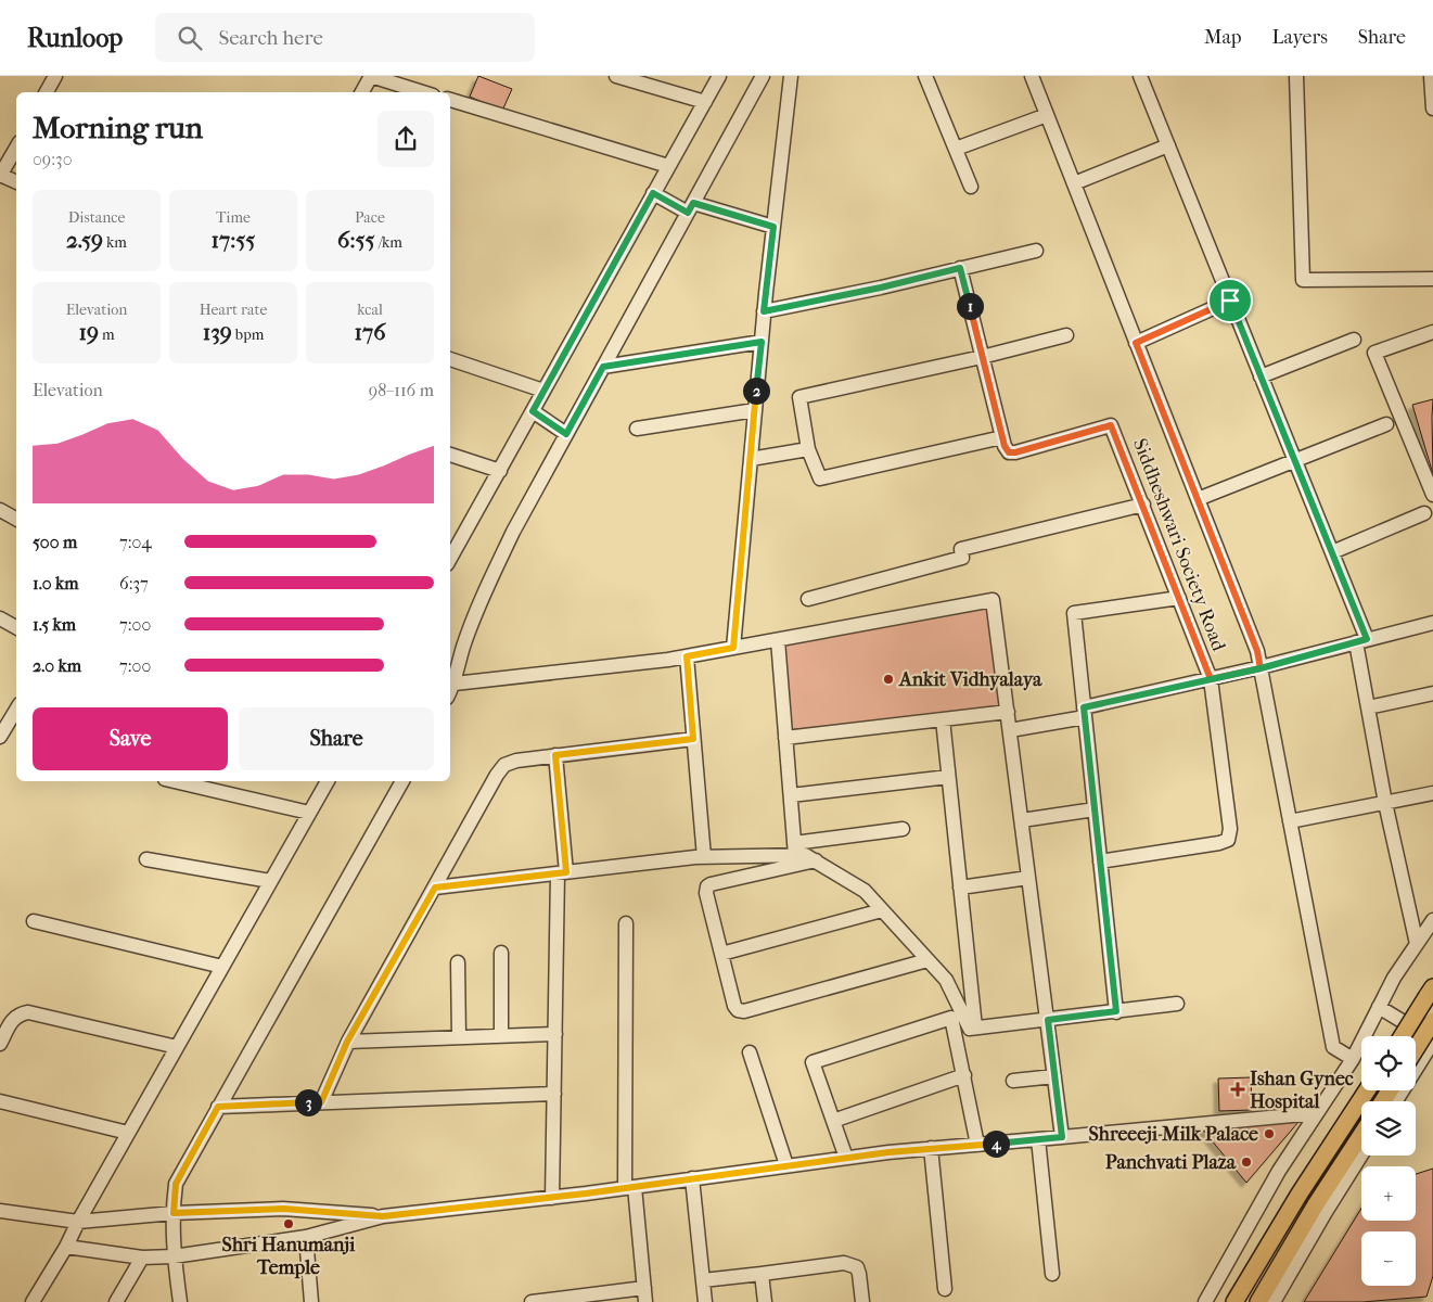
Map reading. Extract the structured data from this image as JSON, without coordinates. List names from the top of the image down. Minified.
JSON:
{"streets":{"street":["Siddheshwari Society Road"]},"places":{"other":["Ankit Vidhyalaya","Shreeeji Milk Palace","Panchvati Plaza","Shri Hanumanji Temple"],"health":["Ishan Gynec Hospital"]},"page":{"header":"Runloop","search":"Search here","nav":["Map","Layers","Share"],"heading":["Morning run","09:30"],"stats":[["Distance","2.59 km"],["Time","17:55"],["Pace","6:55 /km"],["Elevation","19 m"],["Heart rate","139 bpm"],["kcal","176"]],"pins":["1","2","3","4"],"chart":["Elevation","98–116 m"],"list":[{"name":"500 m","note":"7:04"},{"name":"1.0 km","note":"6:37"},{"name":"1.5 km","note":"7:00"},{"name":"2.0 km","note":"7:00"}],"buttons":["Save","Share"],"map_buttons":["+","−"]}}
